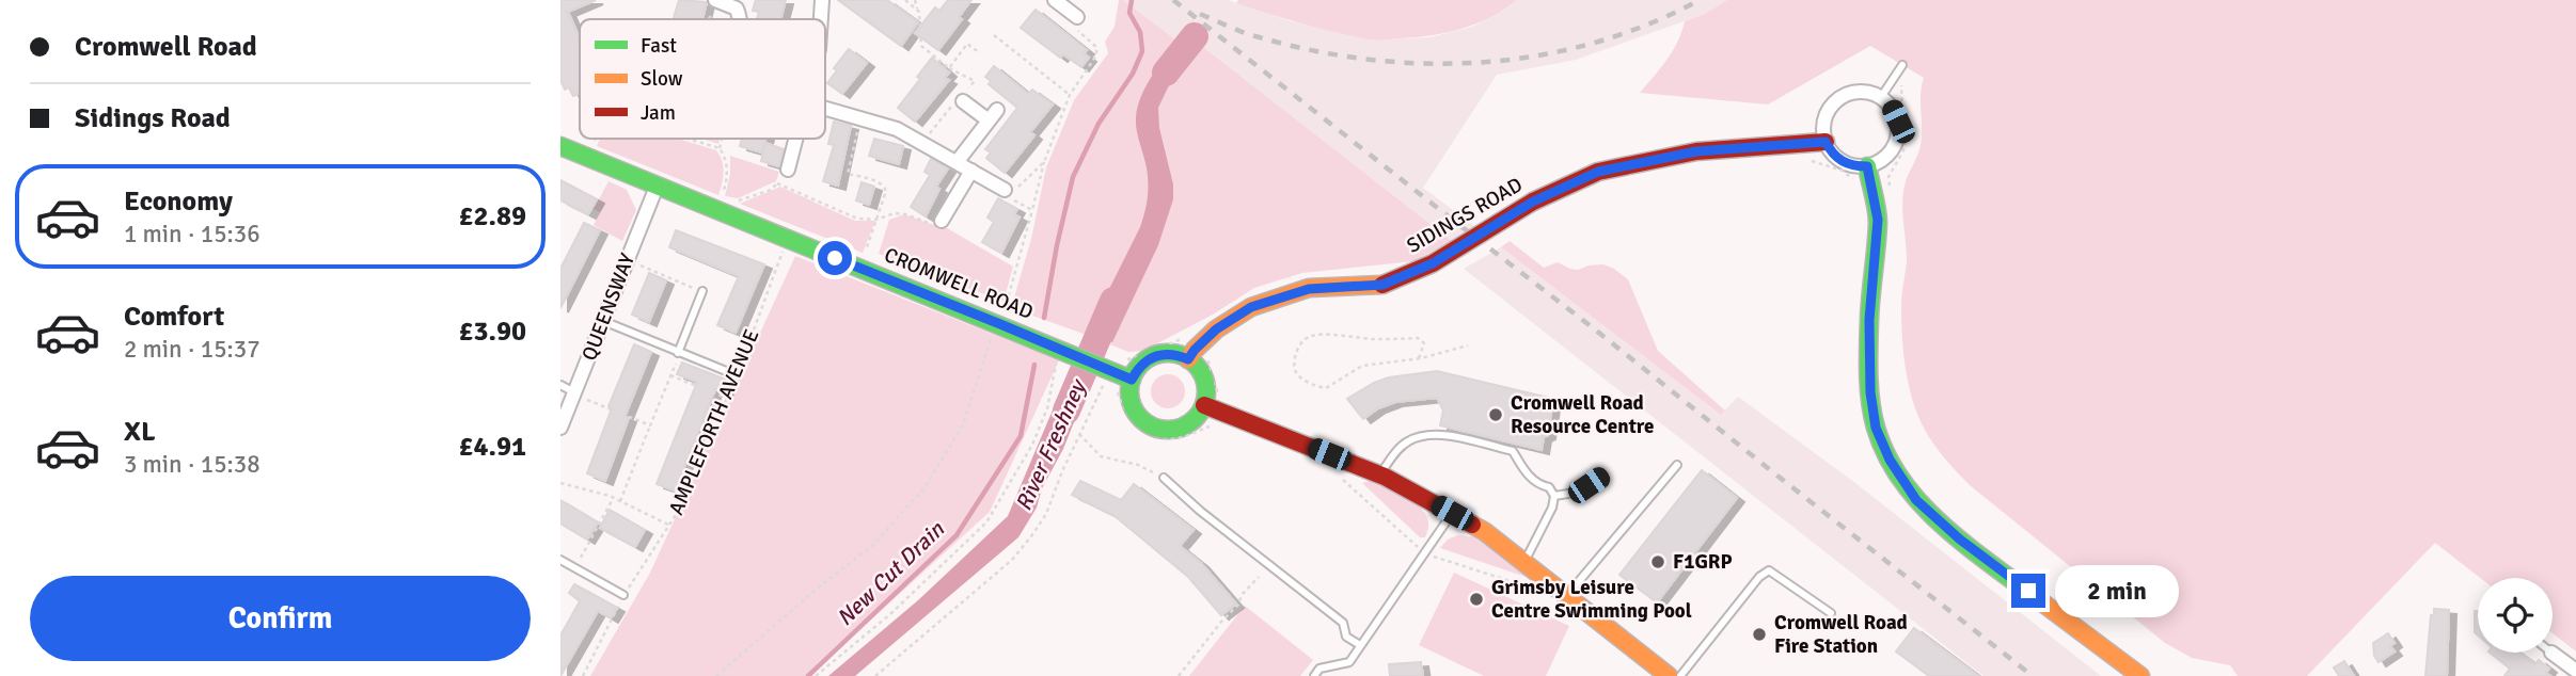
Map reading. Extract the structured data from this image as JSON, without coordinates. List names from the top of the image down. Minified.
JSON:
{"streets":{"street":["SIDINGS ROAD","CROMWELL ROAD","QUEENSWAY"],"path":["AMPLEFORTH AVENUE"]},"crossings":[["SIDINGS ROAD","CROMWELL ROAD"],["CROMWELL ROAD","QUEENSWAY"],["CROMWELL ROAD","AMPLEFORTH AVENUE"]],"water":["River Freshney","New Cut Drain"],"places":["Cromwell Road Resource Centre","F1GRP","Grimsby Leisure Centre Swimming Pool","Cromwell Road Fire Station"],"legend":["Fast","Slow","Jam"],"page":{"banner":["Cromwell Road","Sidings Road"],"list":[{"name":"Economy","note":"1 min · 15:36","value":"£2.89"},{"name":"Comfort","note":"2 min · 15:37","value":"£3.90"},{"name":"XL","note":"3 min · 15:38","value":"£4.91"}],"buttons":"Confirm","bubble":"2 min"}}
